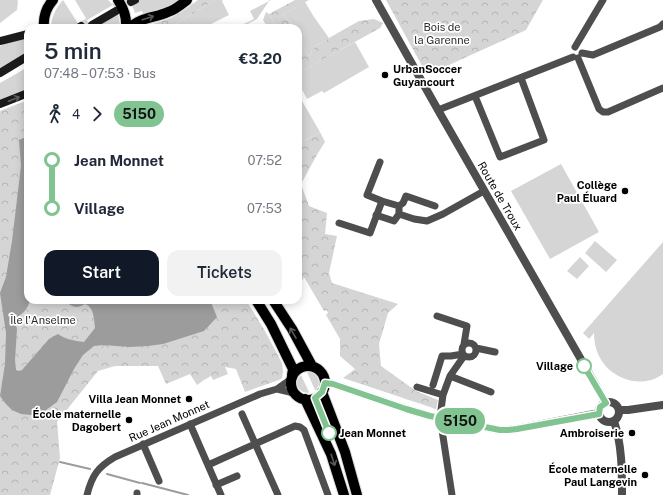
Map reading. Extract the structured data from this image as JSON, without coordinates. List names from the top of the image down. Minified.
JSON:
{"streets":{"street":["Route de Troux","Rue Jean Monnet"]},"parks":["Bois de la Garenne","Île l'Anselme"],"places":["UrbanSoccer Guyancourt","Collège Paul Éluard","Village","Villa Jean Monnet","École maternelle Dagobert","Jean Monnet","Ambroiserie","École maternelle Paul Langevin"],"lines":["bus line 5150"],"page":{"on_map":"5150","heading":["5 min","07:48 – 07:53 · Bus","€3.20"],"legs":["4","5150"],"list":[{"name":"Jean Monnet","value":"07:52"},{"name":"Village","value":"07:53"}],"buttons":["Start","Tickets"]}}
